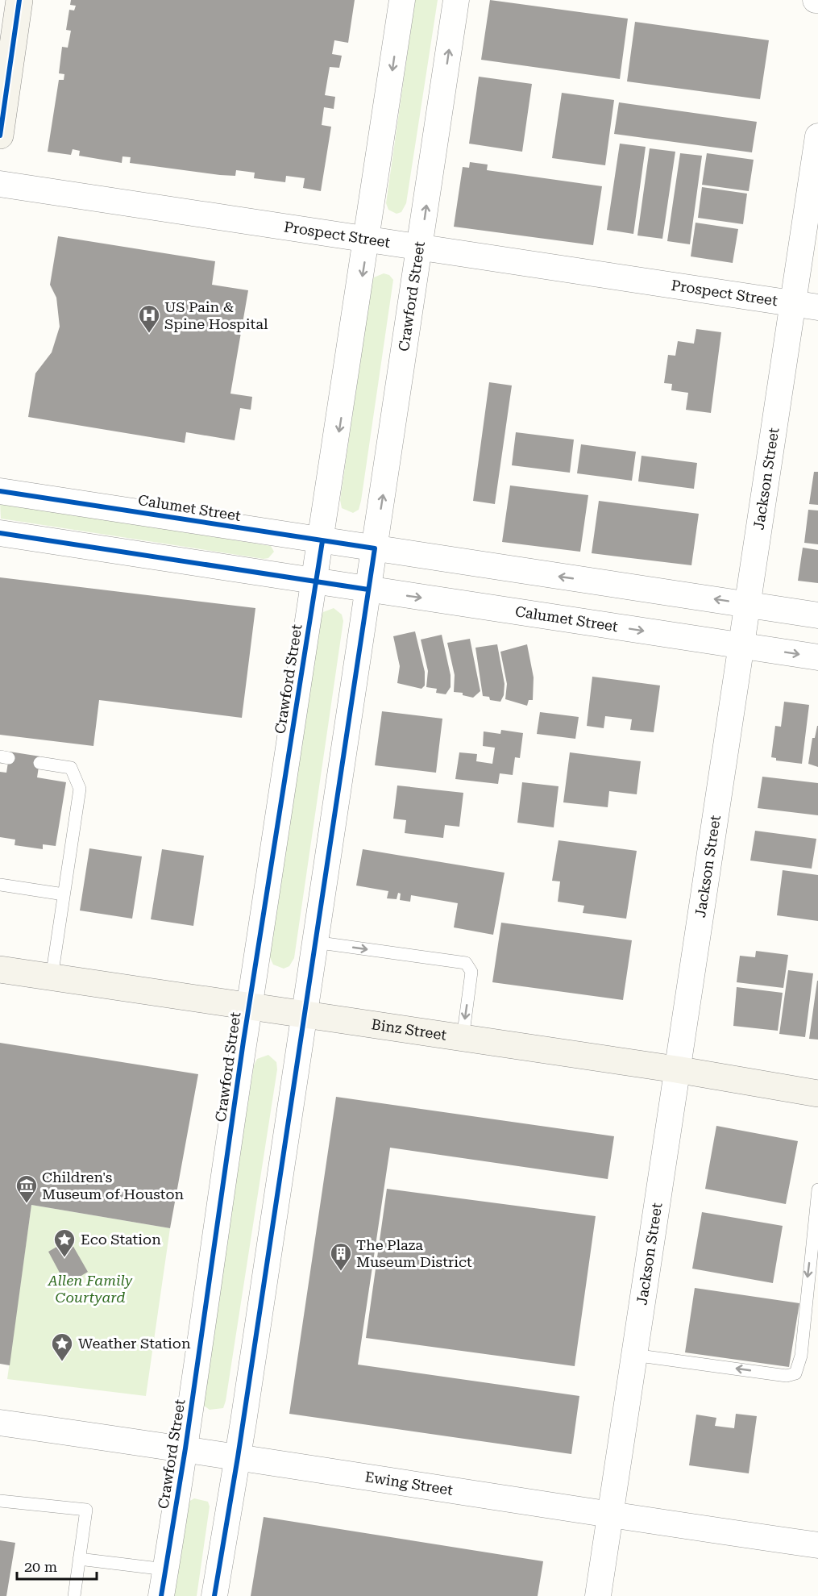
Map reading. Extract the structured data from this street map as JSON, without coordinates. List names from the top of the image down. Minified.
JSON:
{"streets":{"main road":["Binz Street"],"street":["Prospect Street","Crawford Street","Jackson Street","Calumet Street","Ewing Street"]},"crossings":[["Prospect Street","Crawford Street"],["Prospect Street","Jackson Street"],["Crawford Street","Calumet Street"],["Crawford Street","Binz Street"],["Crawford Street","Ewing Street"],["Jackson Street","Calumet Street"],["Jackson Street","Binz Street"],["Jackson Street","Ewing Street"]],"parks":["Allen Family Courtyard"],"places":{"hospital":["US Pain & Spine Hospital"],"museum":["Children's Museum of Houston"],"place":["Eco Station","Weather Station"],"building":["The Plaza Museum District"]},"scale_bar":"20 m"}
